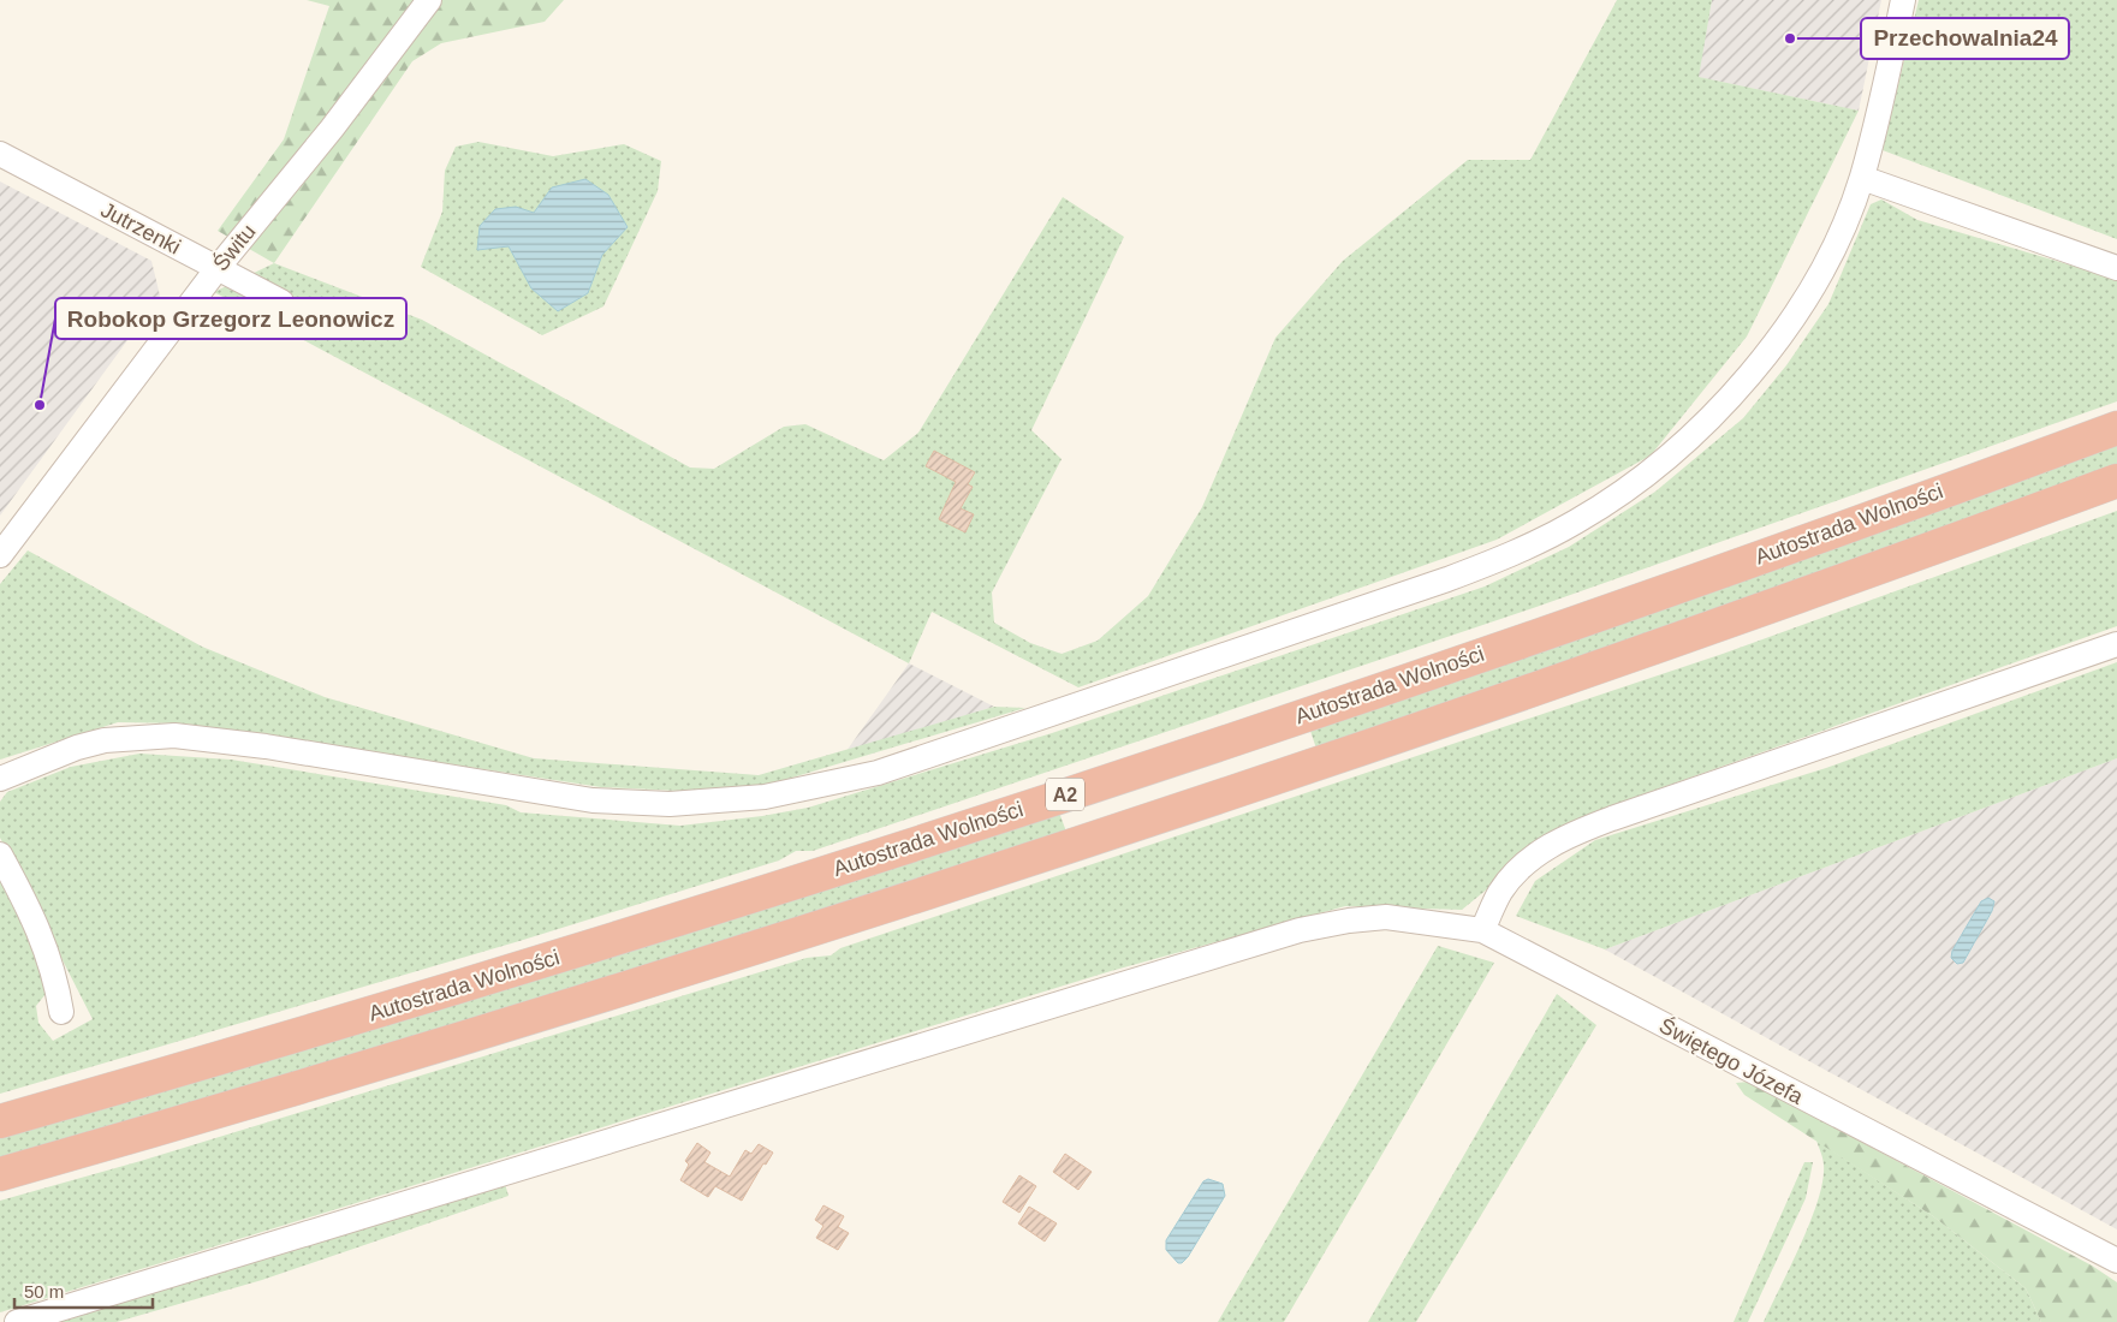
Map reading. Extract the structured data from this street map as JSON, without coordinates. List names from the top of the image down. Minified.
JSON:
{"streets":{"highway":["Autostrada Wolności","A2"],"street":["Jutrzenki","Świtu","Świętego Józefa"]},"crossings":[["Jutrzenki","Świtu"]],"places":["Przechowalnia24","Robokop Grzegorz Leonowicz"],"scale_bar":"50 m"}
